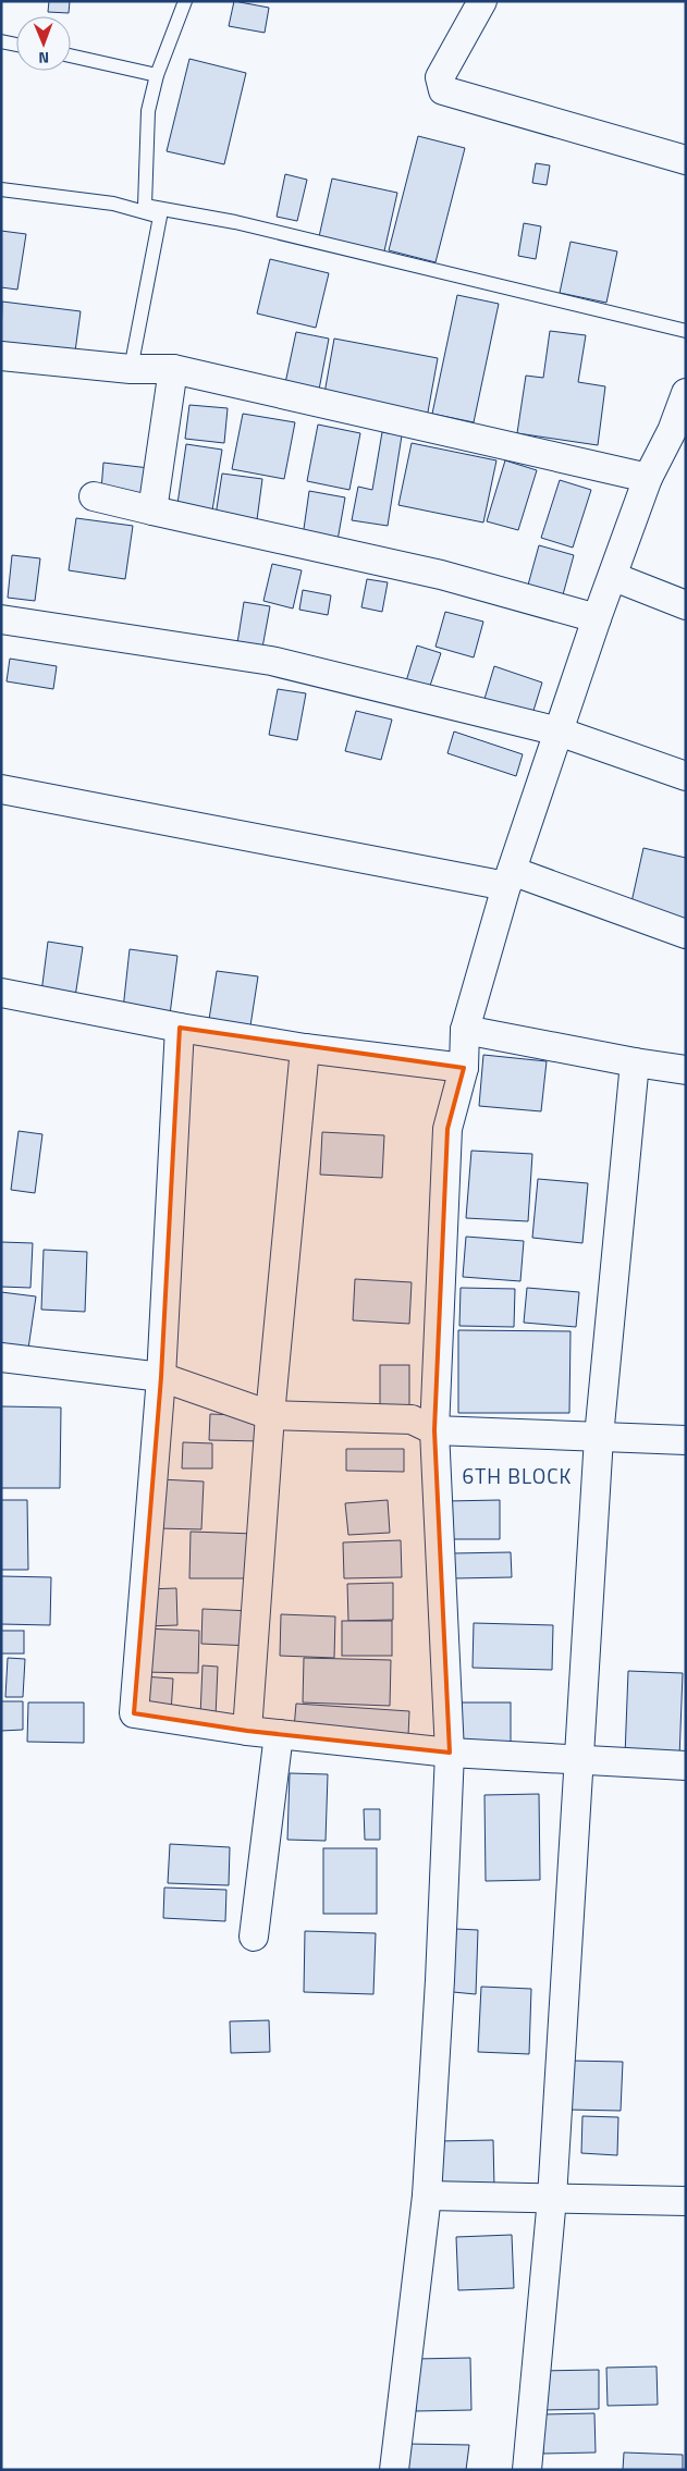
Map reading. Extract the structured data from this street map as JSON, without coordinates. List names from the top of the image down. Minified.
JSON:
{"districts":["6TH BLOCK"],"north":"bottom"}
